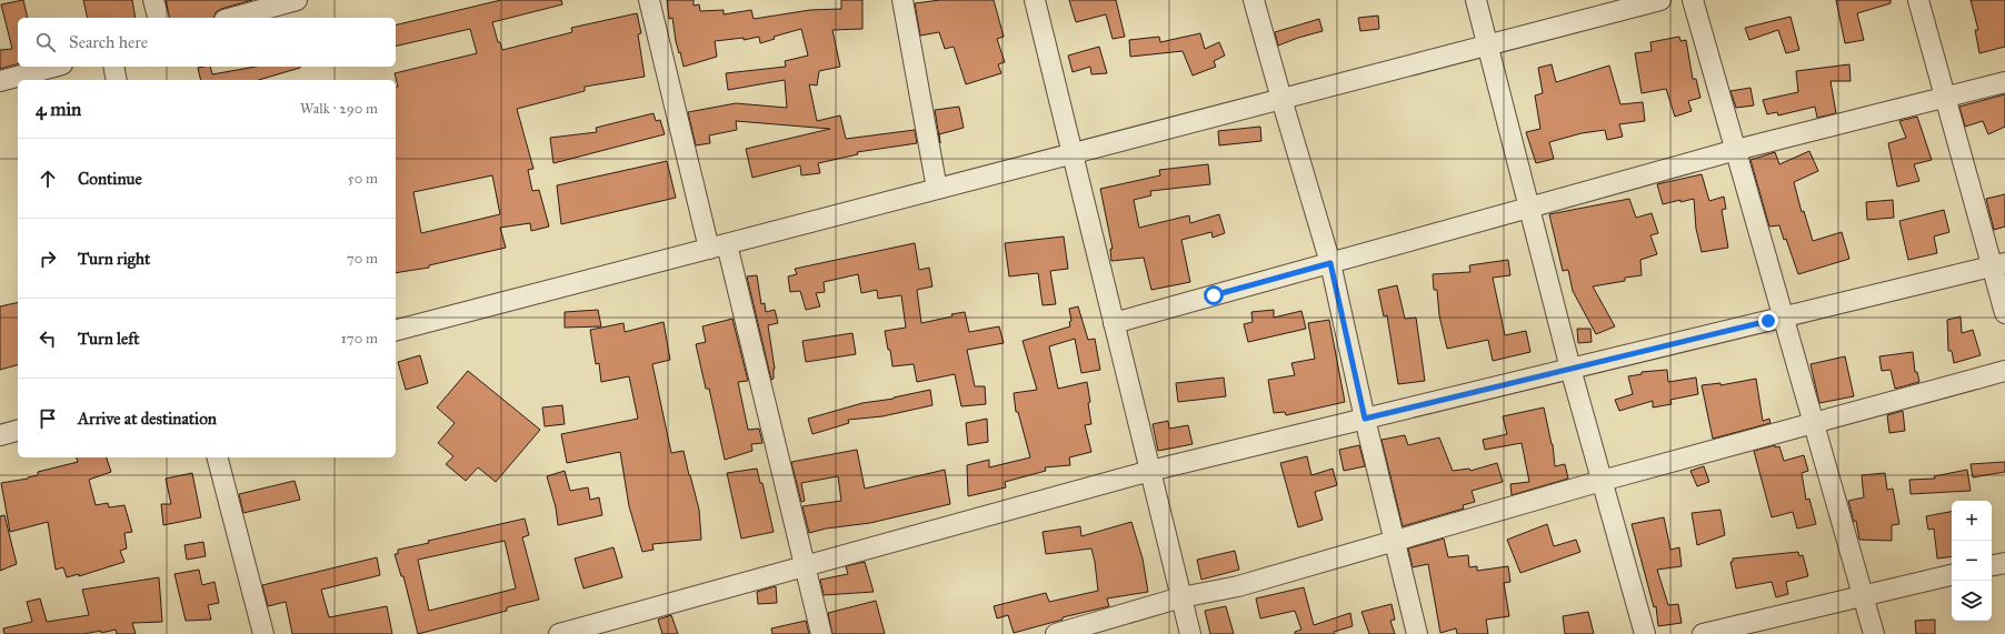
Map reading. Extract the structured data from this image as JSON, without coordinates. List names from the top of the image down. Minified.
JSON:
{"page":{"search":"Search here","heading":["4 min","Walk · 290 m"],"list":[["Continue","50 m"],["Turn right","70 m"],["Turn left","170 m"],"Arrive at destination"],"map_buttons":["+","−"]}}
